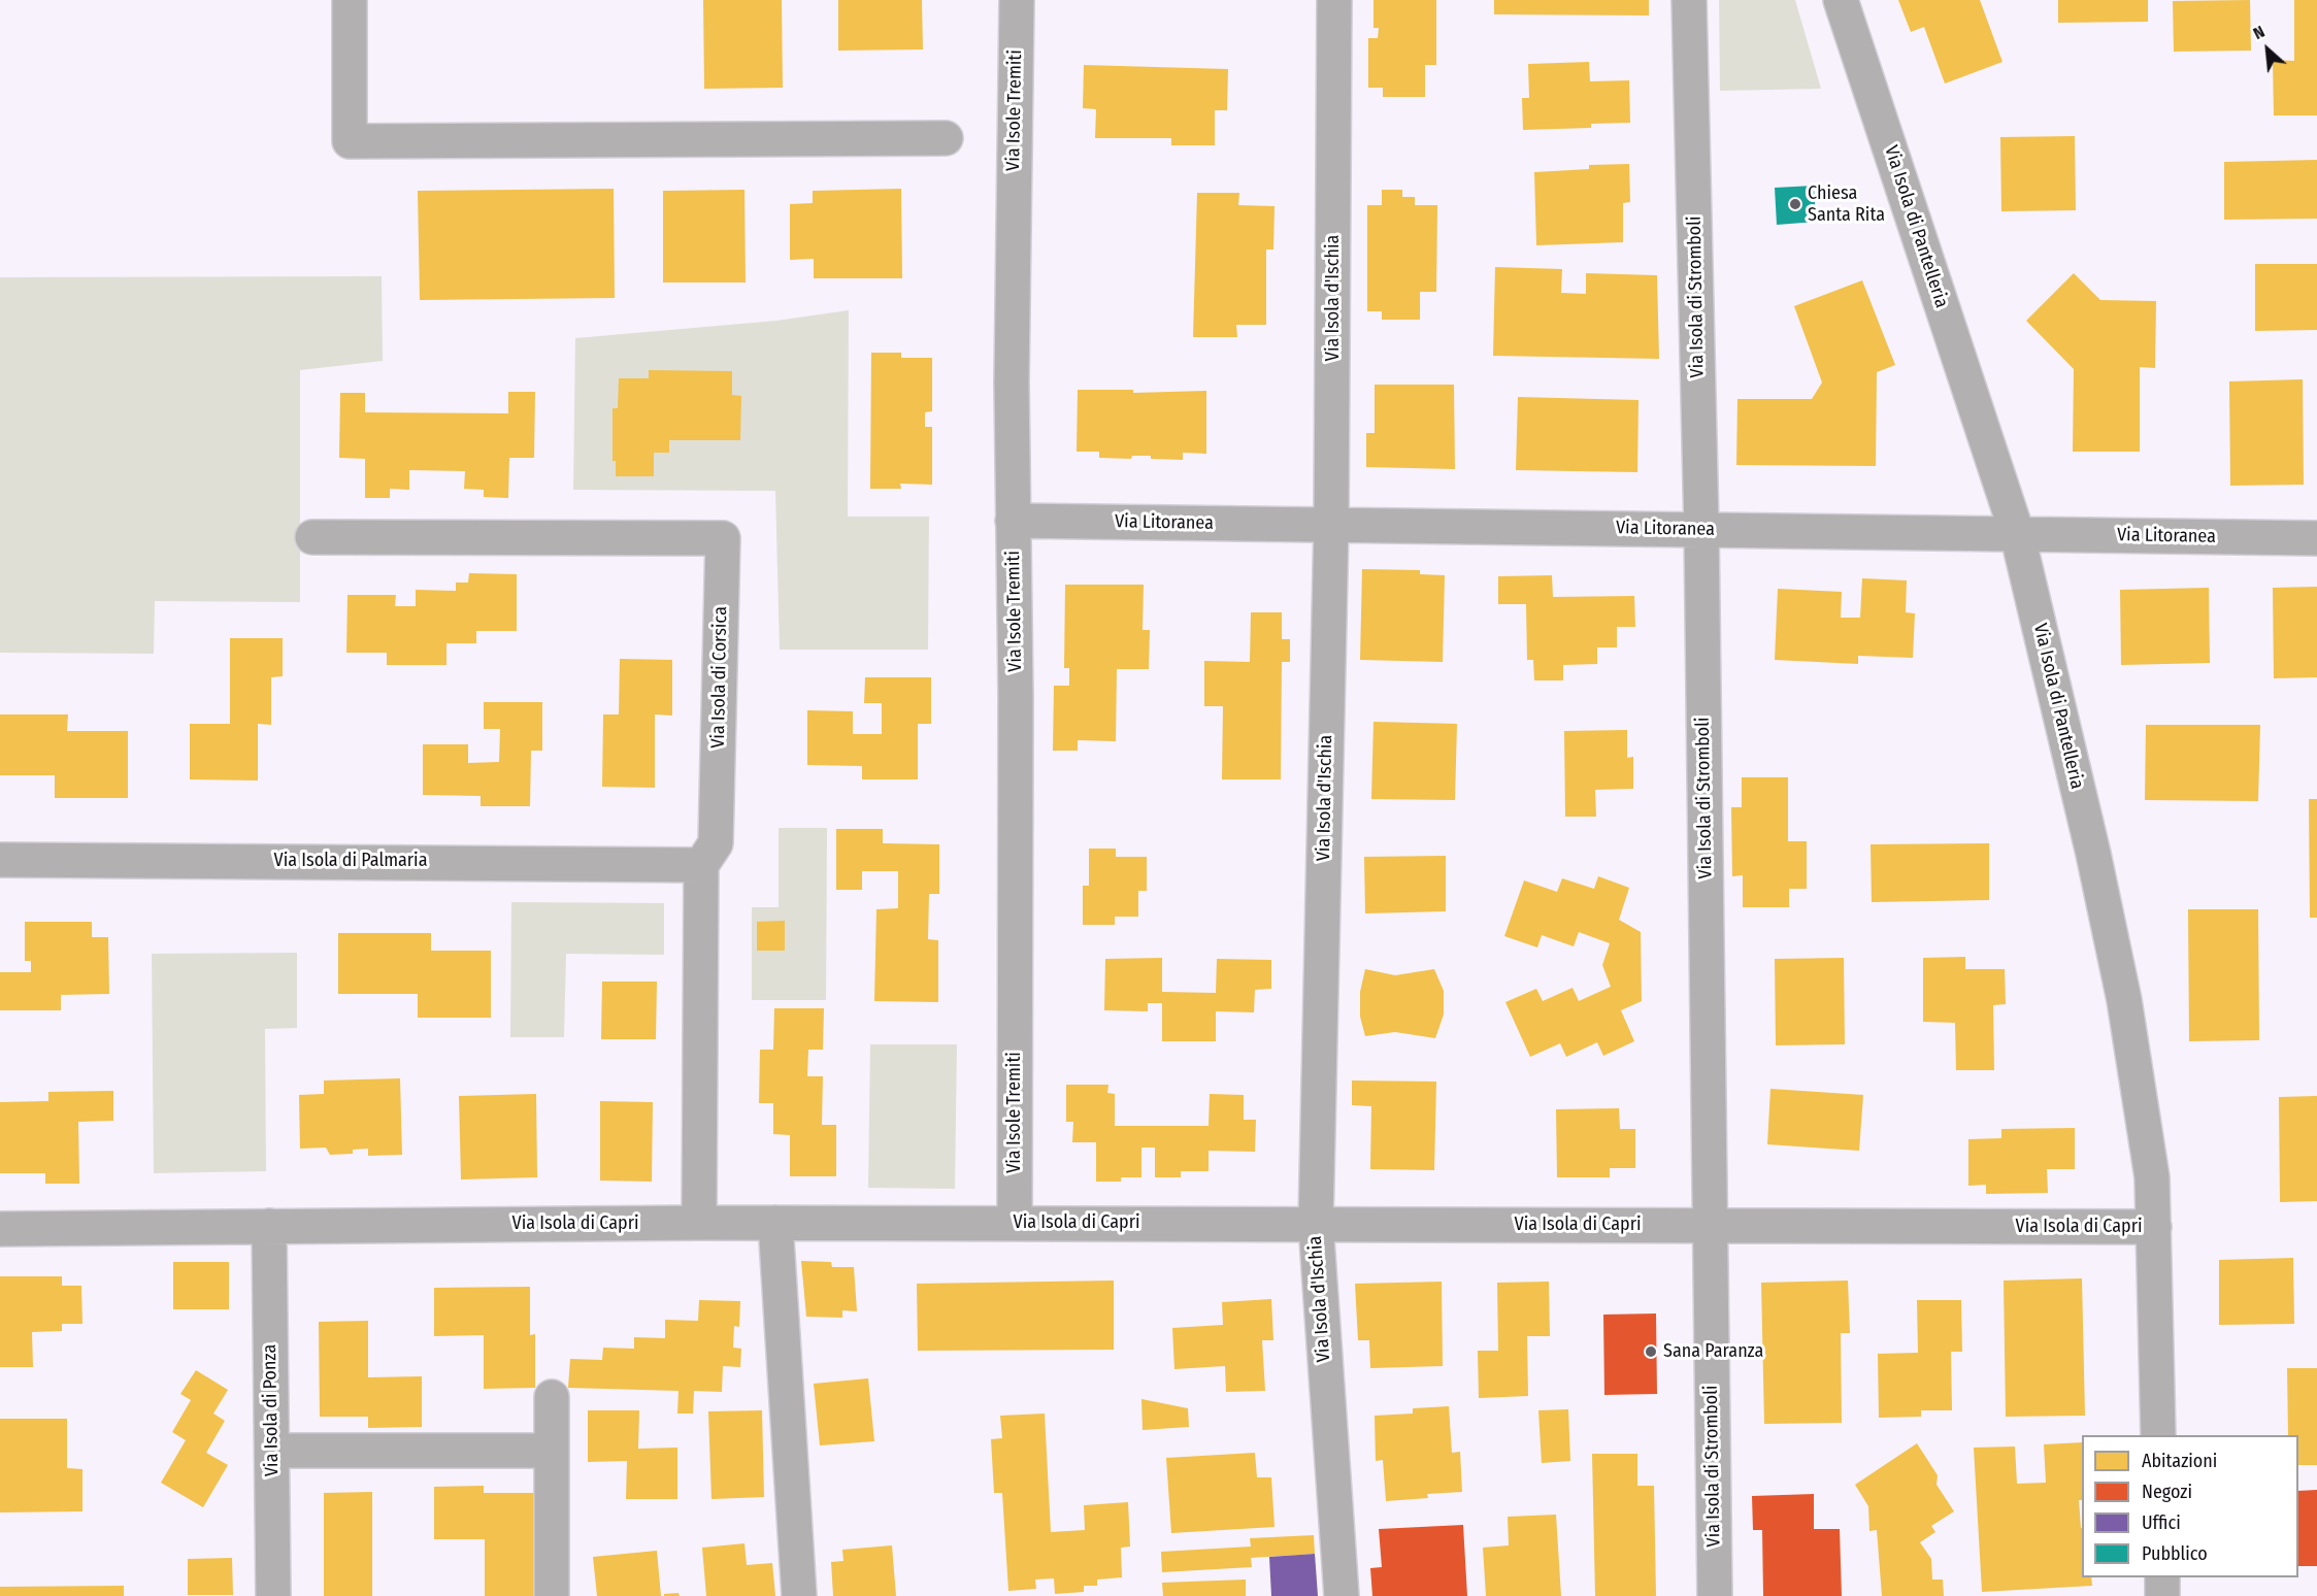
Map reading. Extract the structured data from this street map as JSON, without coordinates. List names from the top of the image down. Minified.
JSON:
{"streets":{"street":["Via Isole Tremiti","Via Isola di Pantelleria","Via Isola di Stromboli","Via Isola d'Ischia","Via Litoranea","Via Isola di Corsica","Via Isola di Palmaria","Via Isola di Capri","Via Isola di Ponza"]},"crossings":[["Via Isole Tremiti","Via Litoranea"],["Via Isole Tremiti","Via Isola di Capri"],["Via Isola di Pantelleria","Via Litoranea"],["Via Isola di Pantelleria","Via Isola di Capri"],["Via Isola di Stromboli","Via Litoranea"],["Via Isola di Stromboli","Via Isola di Capri"],["Via Isola d'Ischia","Via Litoranea"],["Via Isola d'Ischia","Via Isola di Capri"],["Via Isola di Corsica","Via Isola di Palmaria"],["Via Isola di Corsica","Via Isola di Capri"],["Via Isola di Capri","Via Isola di Ponza"]],"places":["Chiesa Santa Rita","Sana Paranza"],"legend":["Abitazioni","Negozi","Uffici","Pubblico"],"north":"top left"}
